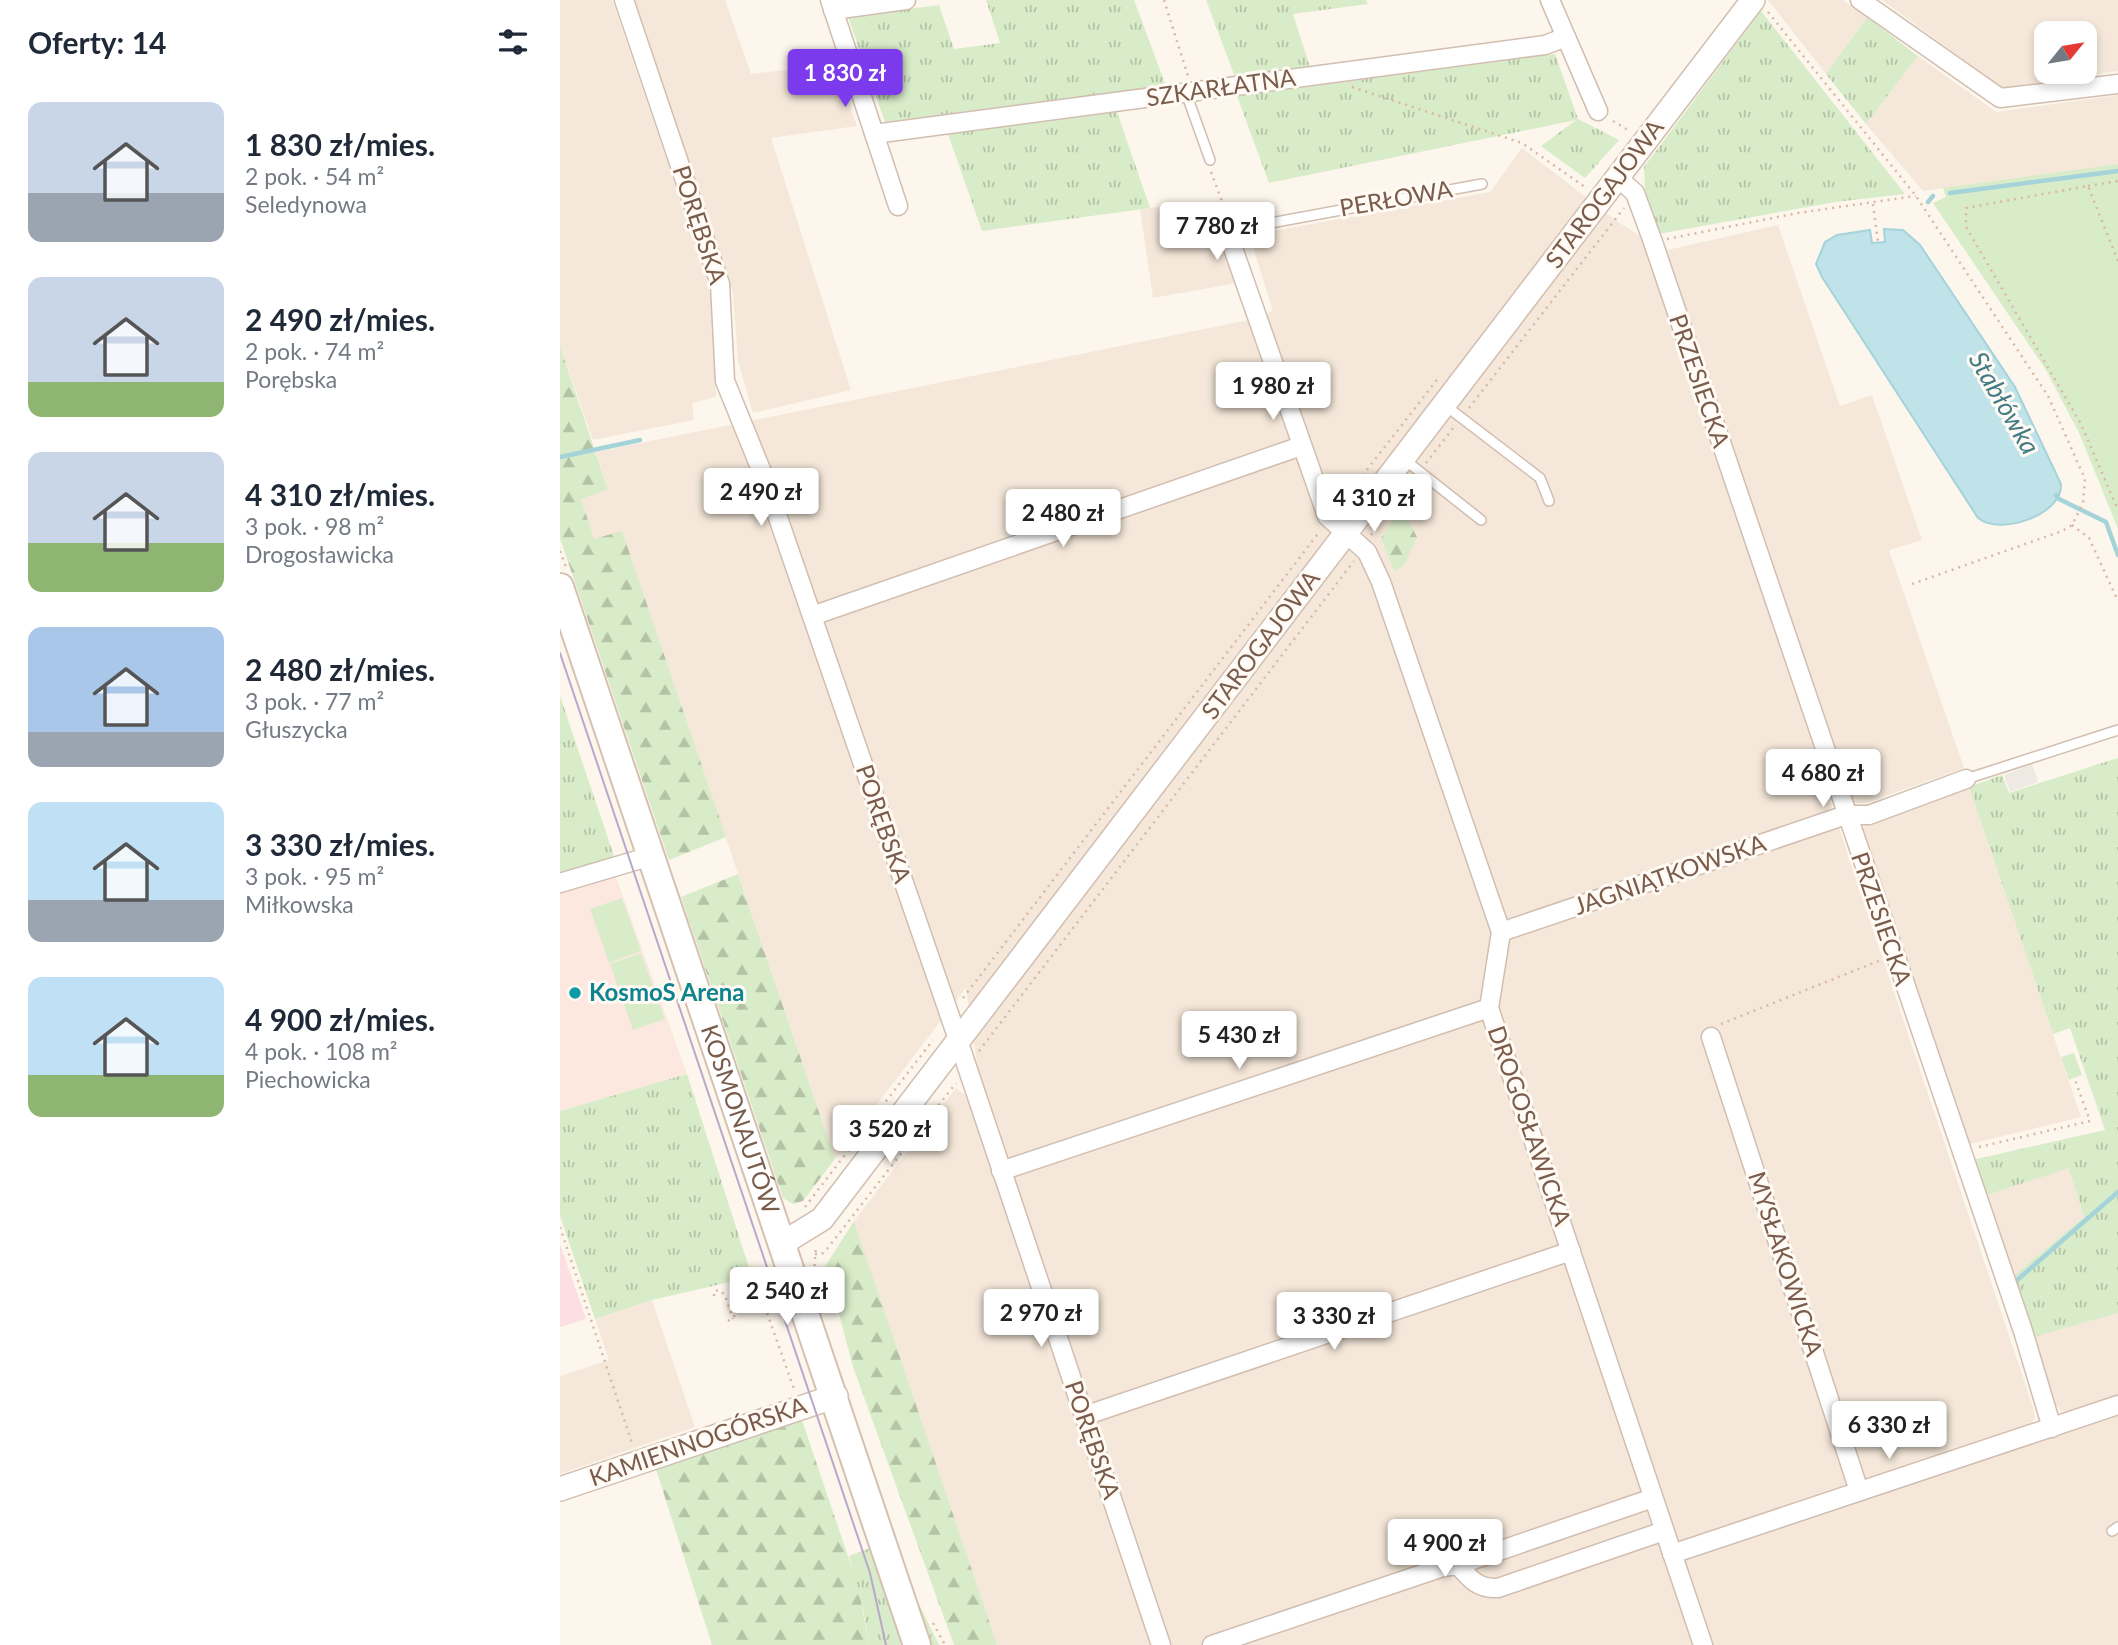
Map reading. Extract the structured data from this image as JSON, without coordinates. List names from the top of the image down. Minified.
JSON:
{"streets":{"main road":["KOSMONAUTÓW"],"street":["SZKARŁATNA","STAROGAJOWA","PORĘBSKA","PRZESIECKA","JAGNIĄTKOWSKA","DROGOSŁAWICKA","MYSŁAKOWICKA","KAMIENNOGÓRSKA"],"lane":["PERŁOWA"]},"crossings":[["STAROGAJOWA","PORĘBSKA"],["STAROGAJOWA","PRZESIECKA"],["STAROGAJOWA","KOSMONAUTÓW"],["STAROGAJOWA","DROGOSŁAWICKA"],["PERŁOWA","DROGOSŁAWICKA"],["PRZESIECKA","JAGNIĄTKOWSKA"],["JAGNIĄTKOWSKA","DROGOSŁAWICKA"],["KOSMONAUTÓW","KAMIENNOGÓRSKA"]],"water":["Stabłówka"],"places":["KosmoS Arena"],"north":"top right","page":{"heading":"Oferty: 14","price":["1 830 zł","7 780 zł","1 980 zł","2 490 zł","4 310 zł","2 480 zł","4 680 zł","5 430 zł","3 520 zł","2 540 zł","2 970 zł","3 330 zł","6 330 zł","4 900 zł"],"list":[{"name":"1 830 zł/mies.","note":"2 pok. · 54 m² · Seledynowa"},{"name":"2 490 zł/mies.","note":"2 pok. · 74 m² · Porębska"},{"name":"4 310 zł/mies.","note":"3 pok. · 98 m² · Drogosławicka"},{"name":"2 480 zł/mies.","note":"3 pok. · 77 m² · Głuszycka"},{"name":"3 330 zł/mies.","note":"3 pok. · 95 m² · Miłkowska"},{"name":"4 900 zł/mies.","note":"4 pok. · 108 m² · Piechowicka"}]}}
